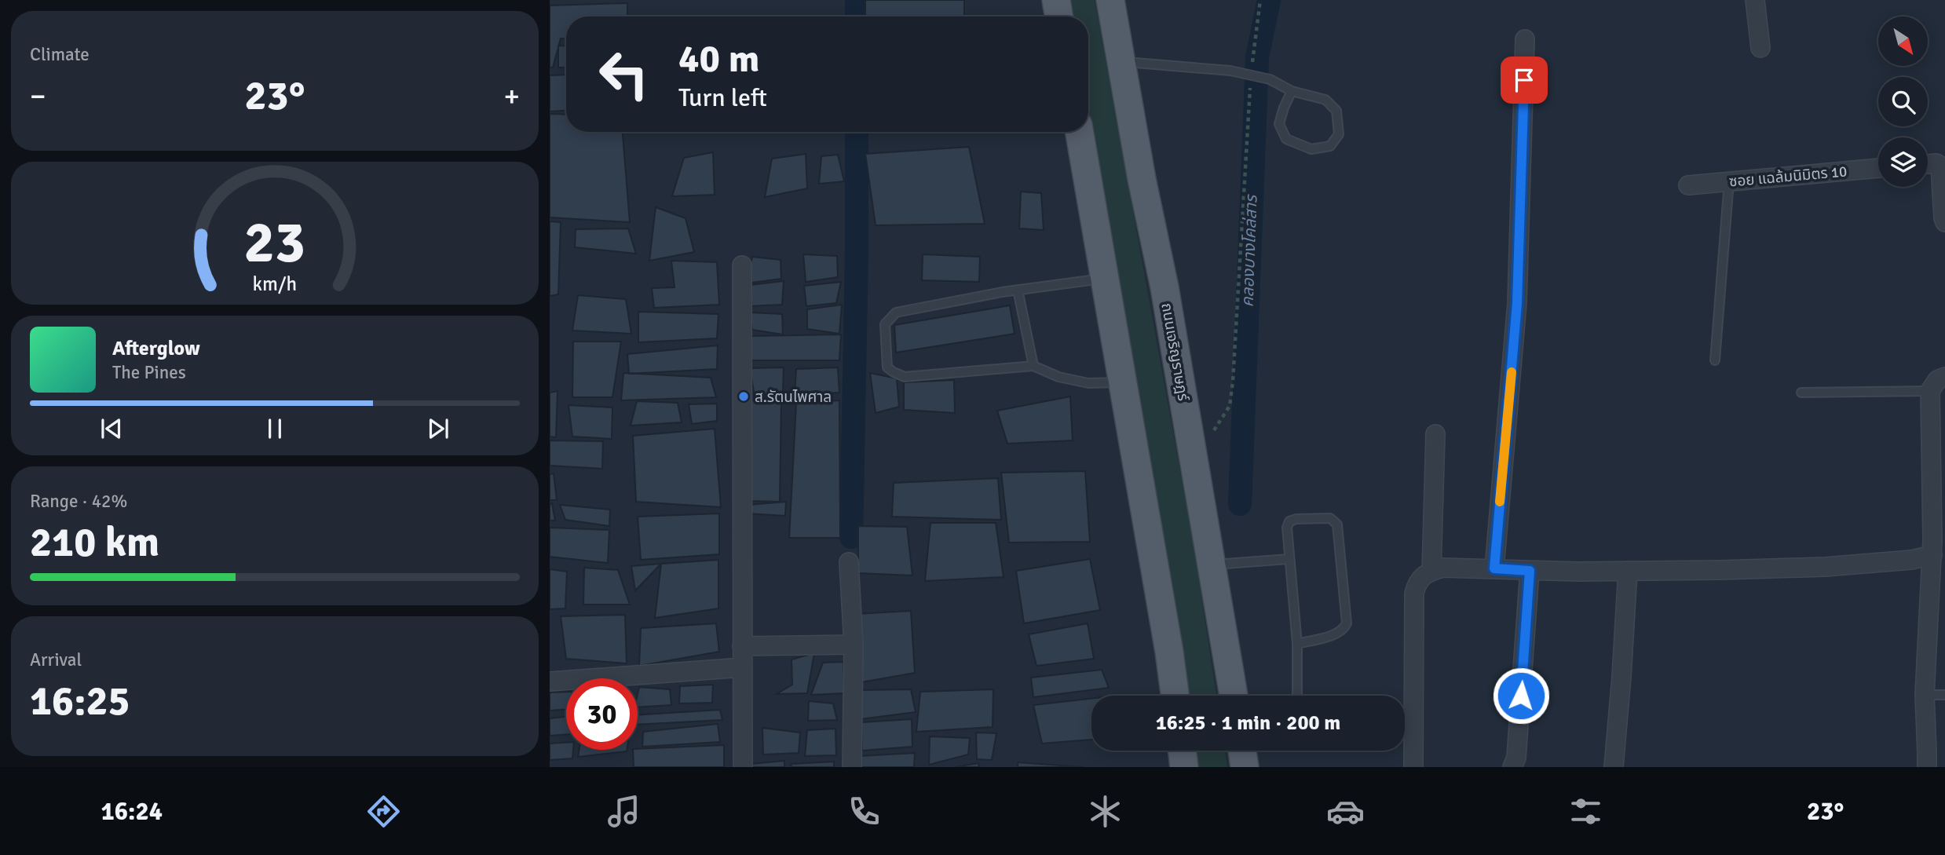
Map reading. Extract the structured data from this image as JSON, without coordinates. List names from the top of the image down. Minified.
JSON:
{"streets":{"main road":["ถนนเจริญราษฎร์"],"street":["ซอย แฉล้มนิมิตร 10"]},"water":["คลองบางโคล่สาร"],"places":["ส.รัตนไพศาล"],"north":"bottom right","page":{"tile":["Climate",["Range · 42%","210 km"],["Arrival","16:25"]],"turn":["40 m","Turn left"],"heat":["−","23°","+"],"song":["Afterglow","The Pines"],"limit":"30","trip":"16:25 · 1 min · 200 m","tabs":["16:24","23°"],"gauge":["23","km/h"]}}
